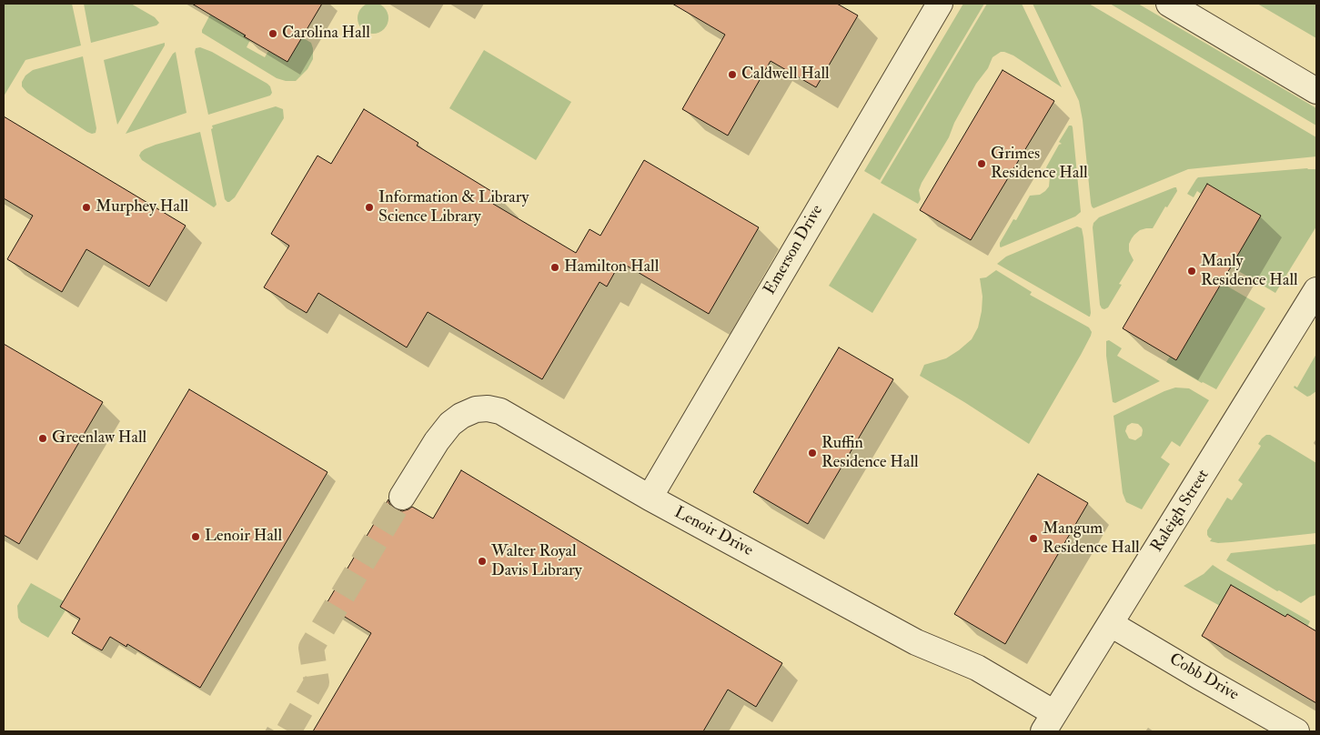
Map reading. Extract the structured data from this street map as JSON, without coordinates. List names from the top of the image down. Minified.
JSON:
{"streets":{"street":["Emerson Drive","Raleigh Street","Lenoir Drive","Cobb Drive"]},"crossings":[["Emerson Drive","Lenoir Drive"],["Raleigh Street","Lenoir Drive"],["Raleigh Street","Cobb Drive"]],"places":["Carolina Hall","Caldwell Hall","Grimes Residence Hall","Murphey Hall","Information & Library Science Library","Hamilton Hall","Manly Residence Hall","Greenlaw Hall","Ruffin Residence Hall","Lenoir Hall","Mangum Residence Hall","Walter Royal Davis Library"]}
